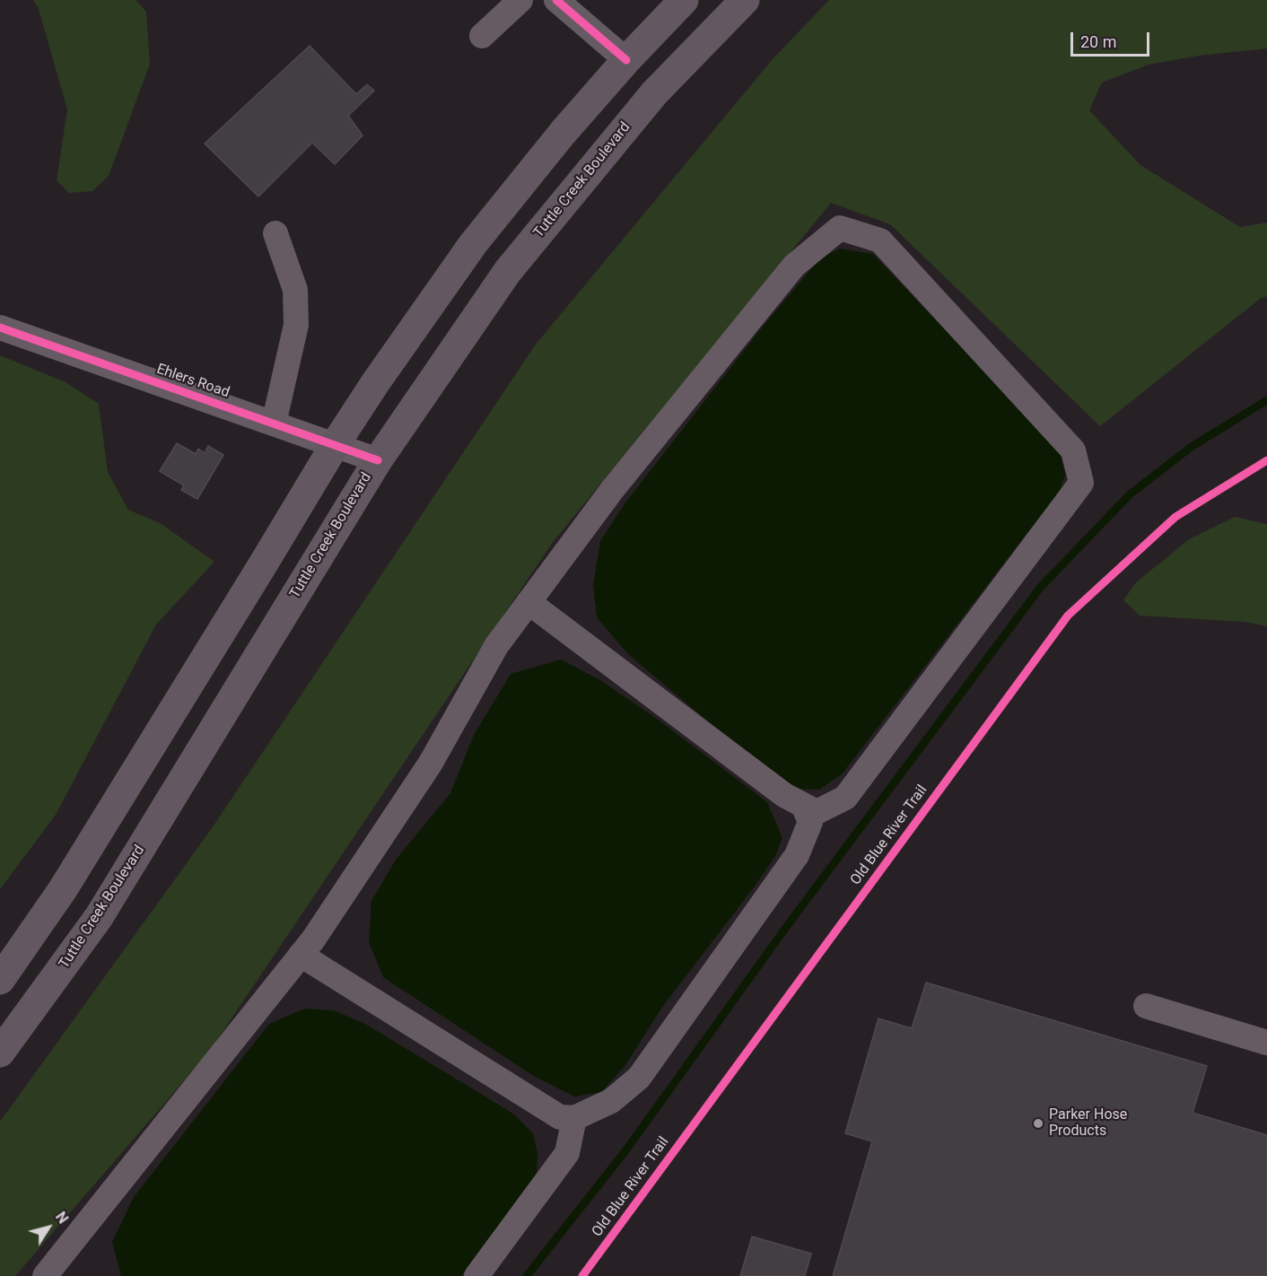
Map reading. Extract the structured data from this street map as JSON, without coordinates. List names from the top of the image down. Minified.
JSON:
{"streets":{"highway":["Tuttle Creek Boulevard"],"street":["Ehlers Road"],"cycle path":["Old Blue River Trail"]},"crossings":[["Tuttle Creek Boulevard","Ehlers Road"]],"places":["Parker Hose Products"],"scale_bar":"20 m","north":"top right"}
